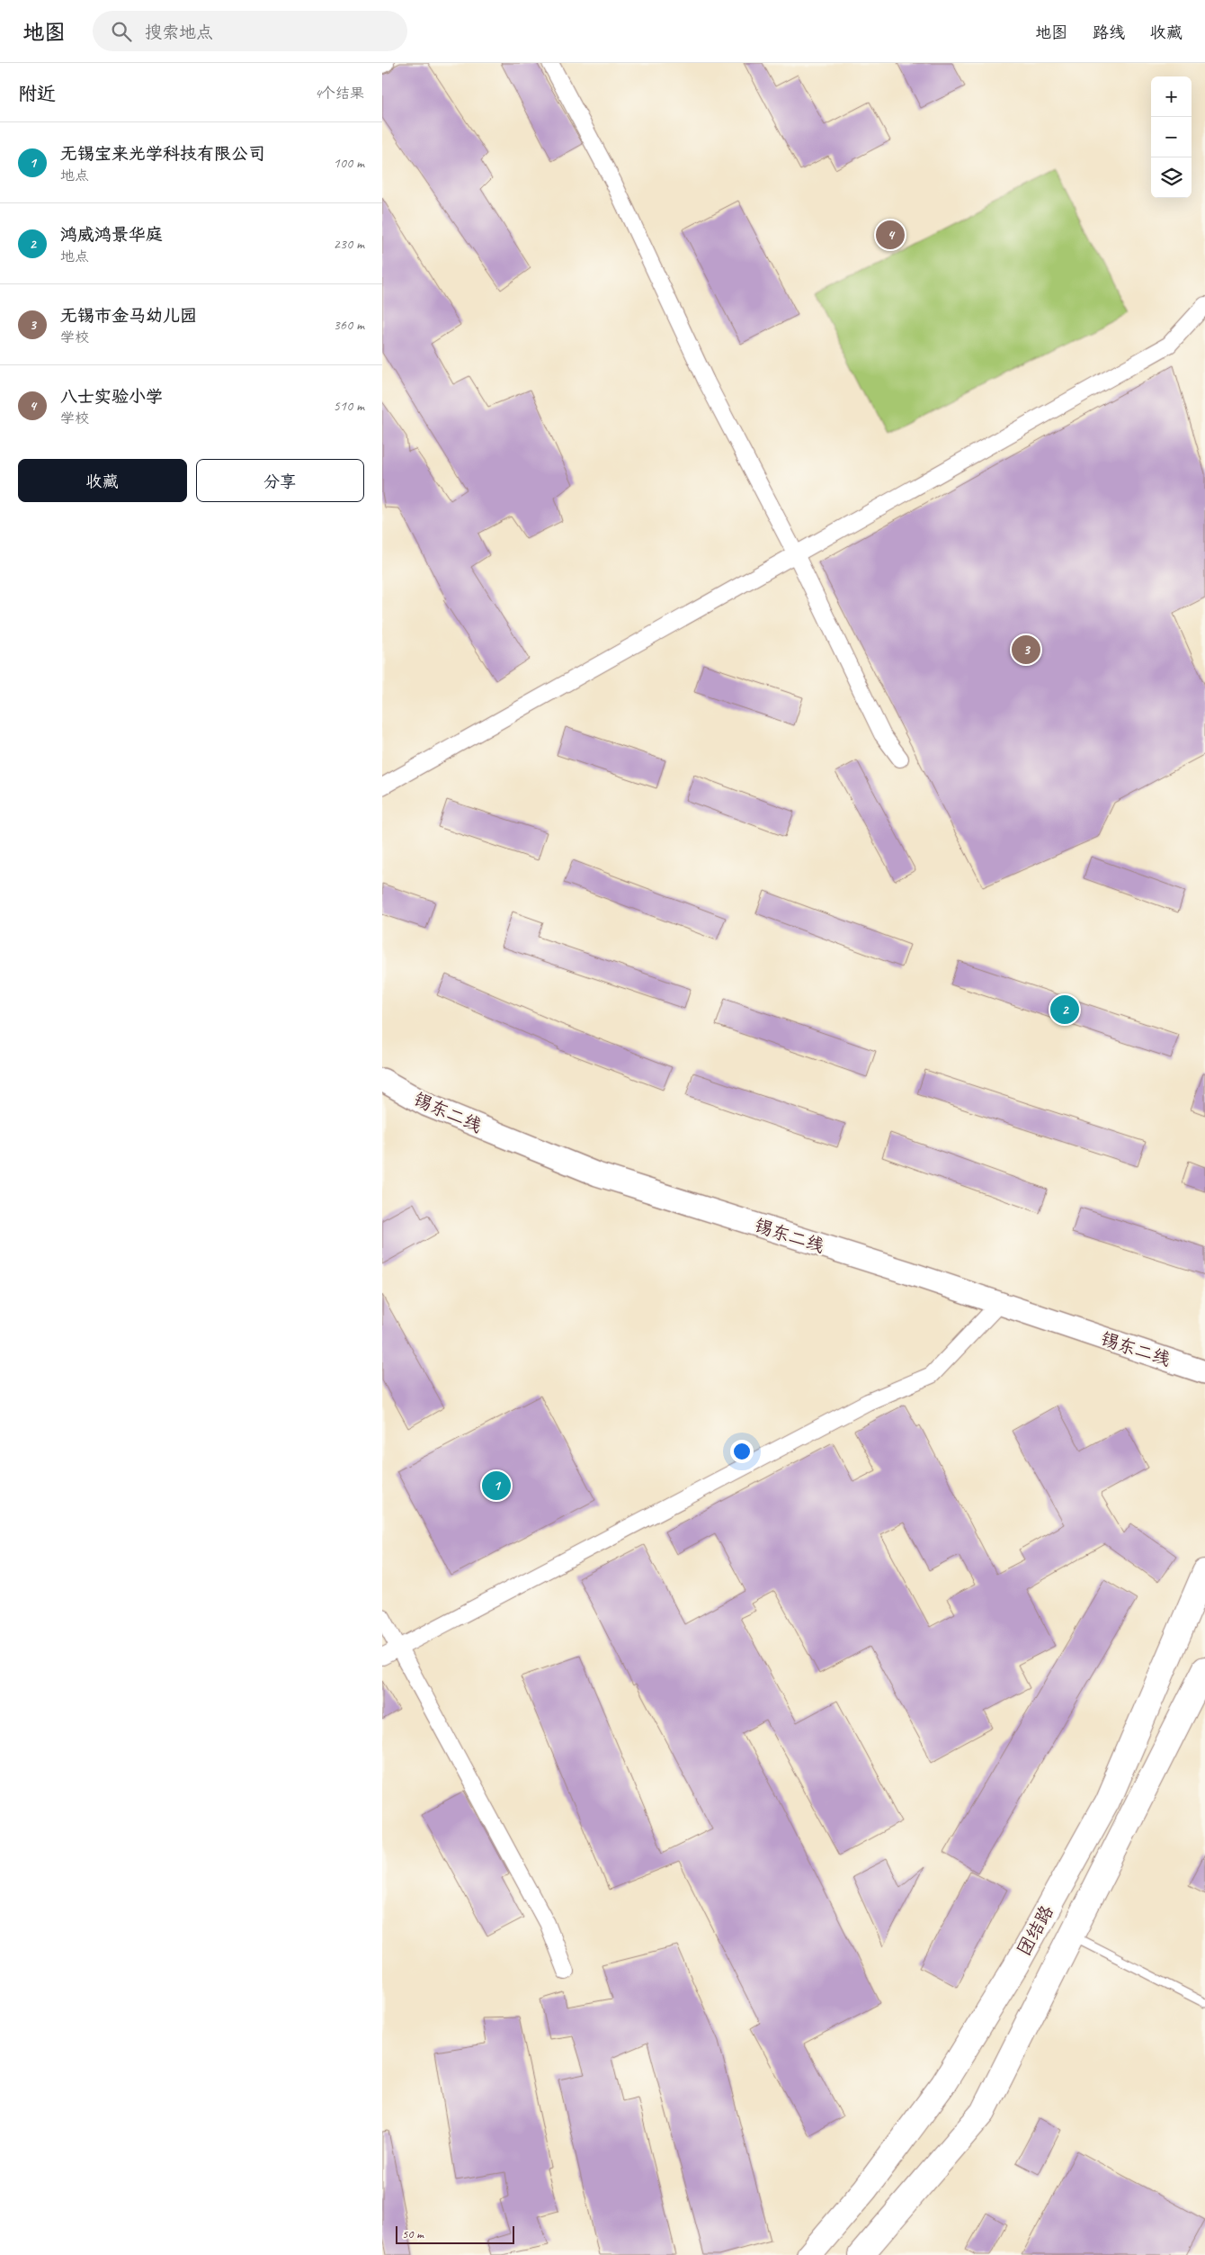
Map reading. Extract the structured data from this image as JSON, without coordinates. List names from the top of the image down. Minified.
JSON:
{"streets":{"main road":["锡东二线","团结路"]},"scale_bar":"50 m","page":{"header":"地图","search":"搜索地点","nav":["地图","路线","收藏"],"heading":["附近","4个结果"],"map_buttons":["+","−"],"list":[{"mark":"1","name":"无锡宝来光学科技有限公司","note":"地点","value":"100 m"},{"mark":"2","name":"鸿威鸿景华庭","note":"地点","value":"230 m"},{"mark":"3","name":"无锡市金马幼儿园","note":"学校","value":"360 m"},{"mark":"4","name":"八士实验小学","note":"学校","value":"510 m"}],"pins":["4","3","2","1"],"buttons":["收藏","分享"],"scale":"50 m"}}
